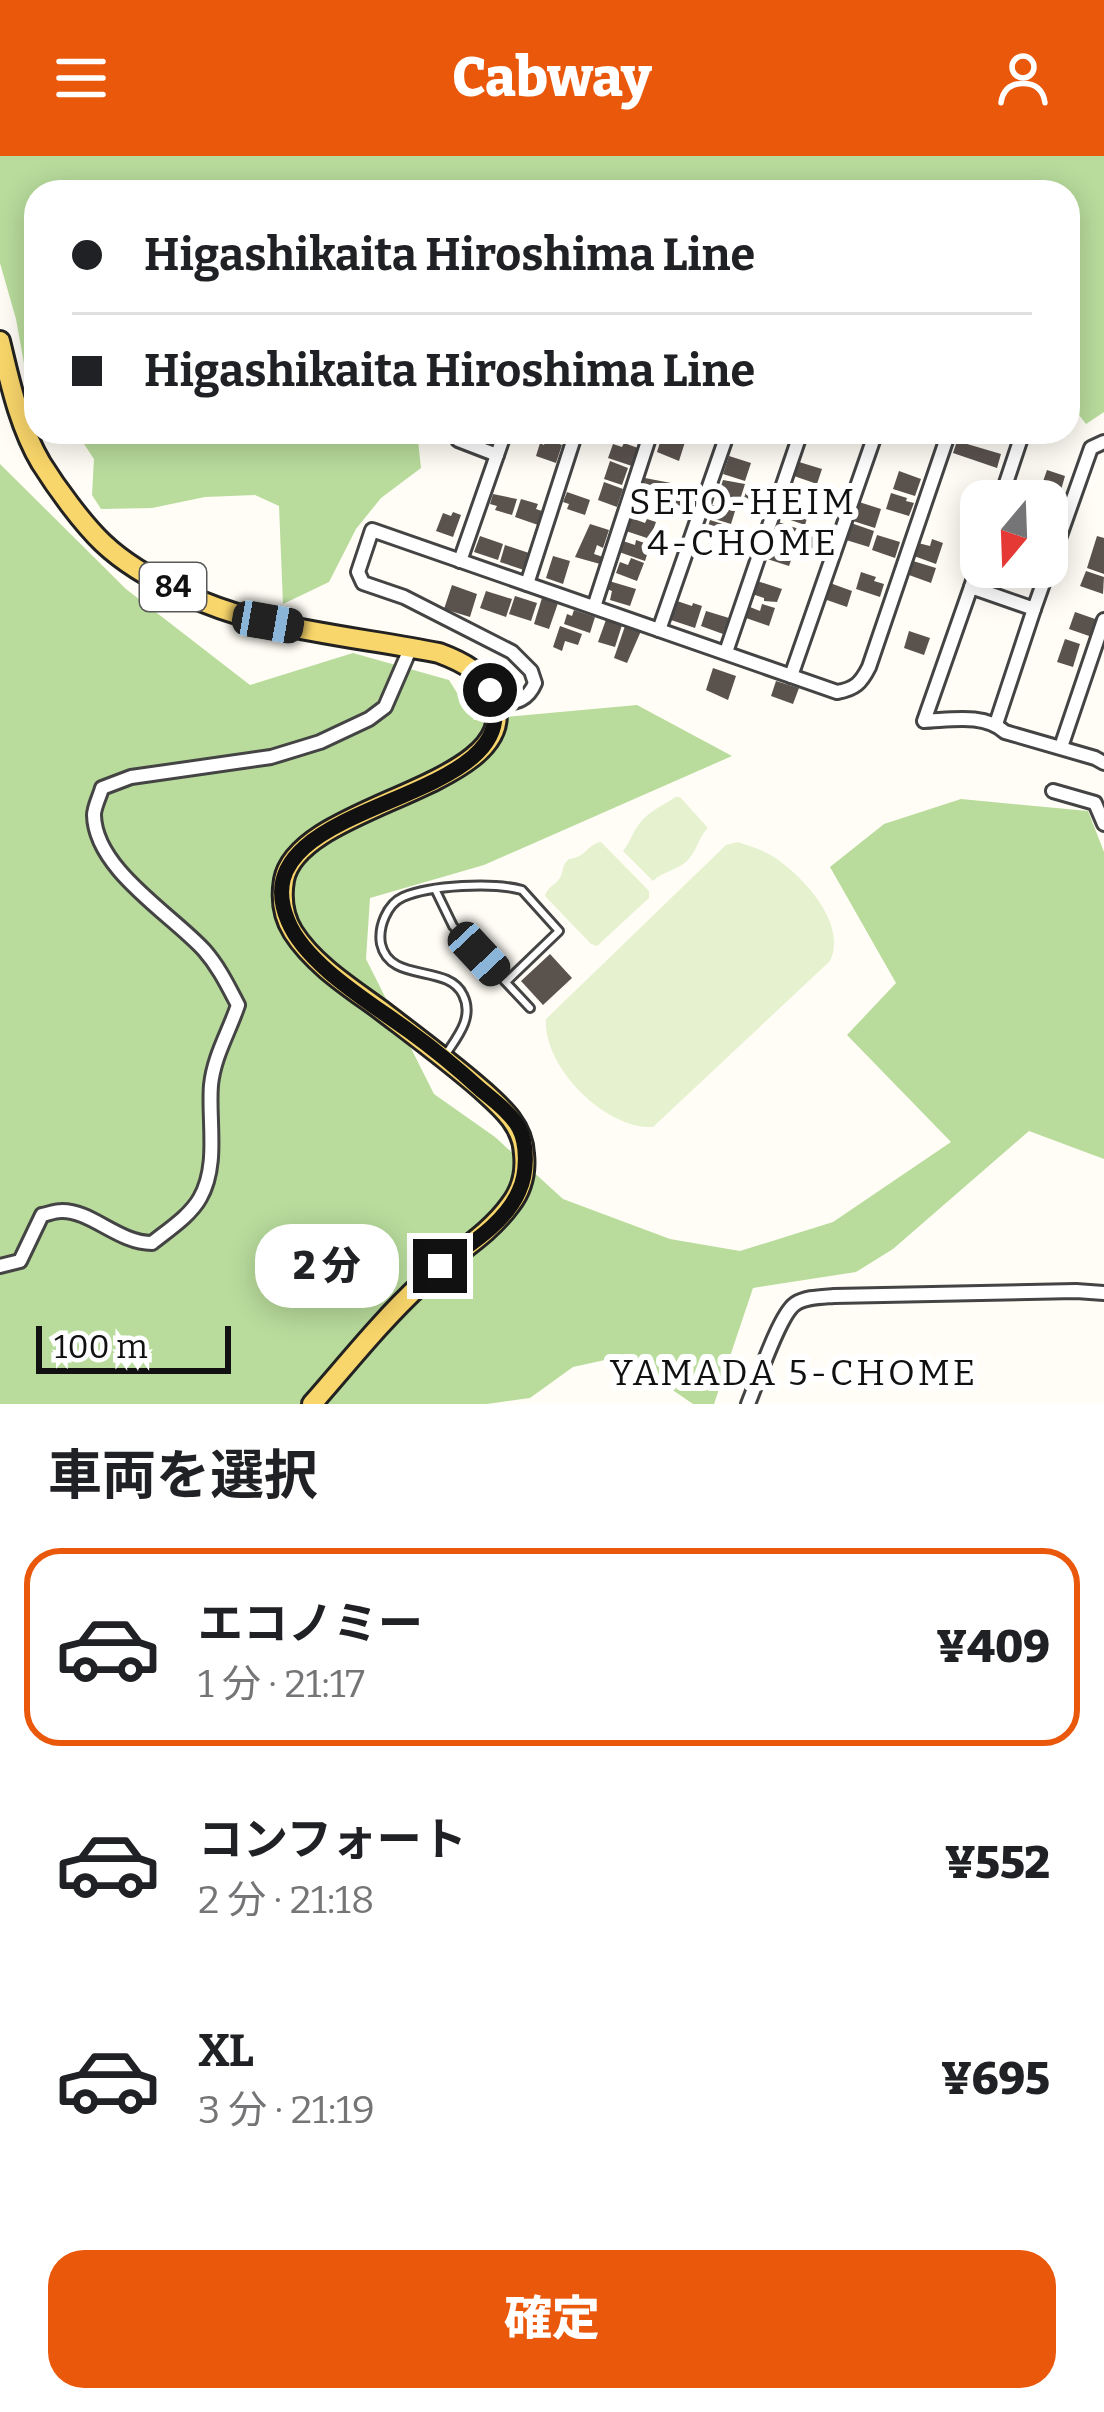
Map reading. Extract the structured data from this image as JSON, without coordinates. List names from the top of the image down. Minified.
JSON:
{"streets":{"main road":["84"]},"districts":["SETO-HEIM 4-CHOME","YAMADA 5-CHOME"],"scale_bar":"100 m","north":"bottom","page":{"header":"Cabway","banner":["Higashikaita Hiroshima Line","Higashikaita Hiroshima Line"],"bubble":"2 分","scale":"100 m","heading":"車両を選択","list":[{"name":"エコノミー","note":"1 分 · 21:17","value":"¥409"},{"name":"コンフォート","note":"2 分 · 21:18","value":"¥552"},{"name":"XL","note":"3 分 · 21:19","value":"¥695"}],"buttons":"確定"}}
